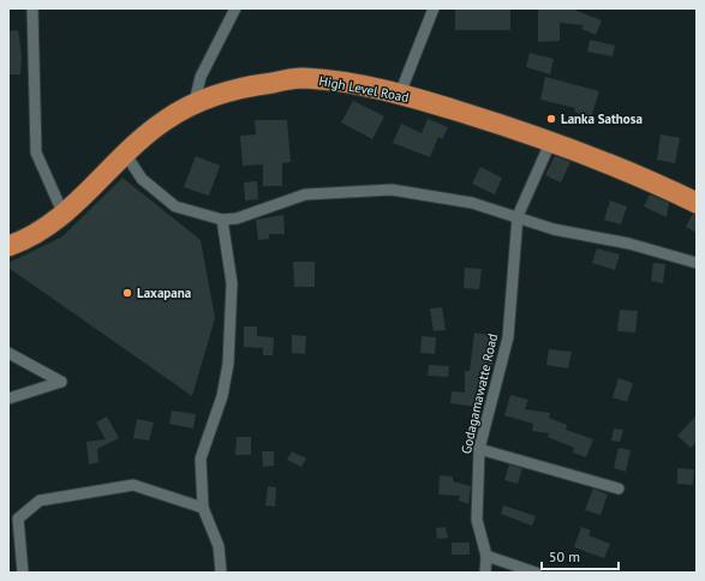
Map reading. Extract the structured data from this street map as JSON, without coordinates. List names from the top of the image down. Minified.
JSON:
{"streets":{"highway":["High Level Road"],"street":["Godagamawatte Road"]},"crossings":[["High Level Road","Godagamawatte Road"]],"places":["Lanka Sathosa","Laxapana"],"scale_bar":"50 m"}
